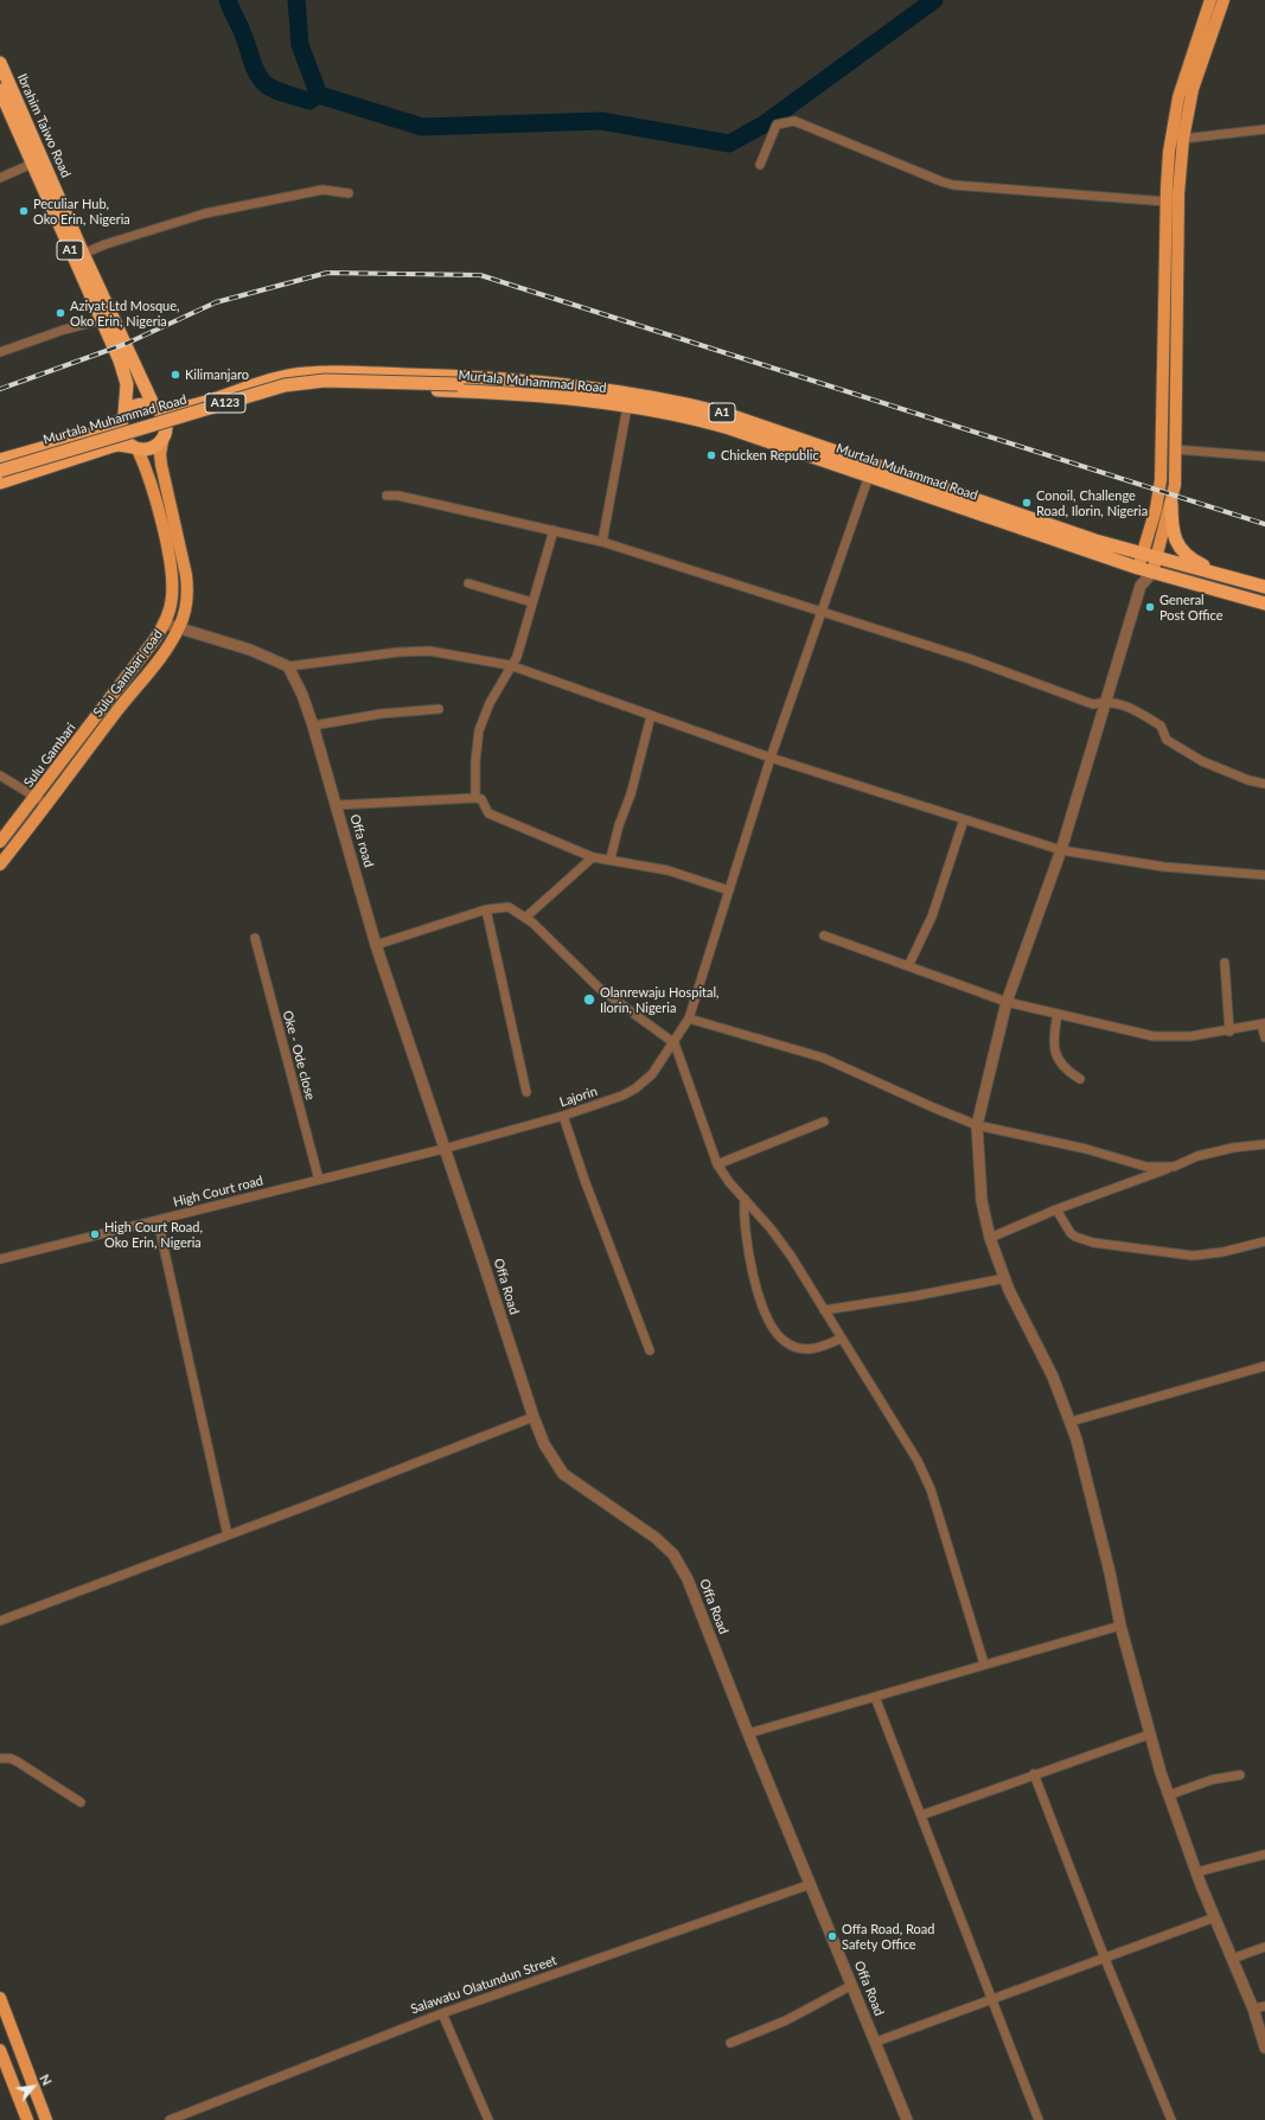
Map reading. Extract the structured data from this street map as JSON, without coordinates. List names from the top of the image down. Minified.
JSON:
{"streets":{"highway":["Ibrahim Taiwo Road","A1","Murtala Muhammad Road","A123"],"main road":["Sulu Gambari road","Sulu Gambari"],"street":["Offa road","Oke - Ode close","Lajorin","High Court road","Offa Road","Salawatu Olatundun Street"]},"crossings":[["Ibrahim Taiwo Road","A1"],["Ibrahim Taiwo Road","Murtala Muhammad Road"],["Ibrahim Taiwo Road","Sulu Gambari road"],["Ibrahim Taiwo Road","Sulu Gambari"],["A1","Murtala Muhammad Road"],["A1","Sulu Gambari road"],["A1","Sulu Gambari"],["Murtala Muhammad Road","A123"],["Murtala Muhammad Road","Sulu Gambari road"],["Murtala Muhammad Road","Sulu Gambari"],["Murtala Muhammad Road","Lajorin"],["Sulu Gambari road","Sulu Gambari"],["Offa road","Lajorin"],["Offa road","High Court road"],["Offa road","Offa Road"],["Oke - Ode close","High Court road"],["Lajorin","High Court road"],["Lajorin","Offa Road"],["High Court road","Offa Road"],["Offa Road","Salawatu Olatundun Street"]],"places":["Peculiar Hub, Oko Erin, Nigeria","Aziyat Ltd Mosque, Oko Erin, Nigeria","Kilimanjaro","Chicken Republic","Conoil, Challenge Road, Ilorin, Nigeria","General Post Office","Olanrewaju Hospital, Ilorin, Nigeria","High Court Road, Oko Erin, Nigeria","Offa Road, Road Safety Office"],"north":"top right"}
